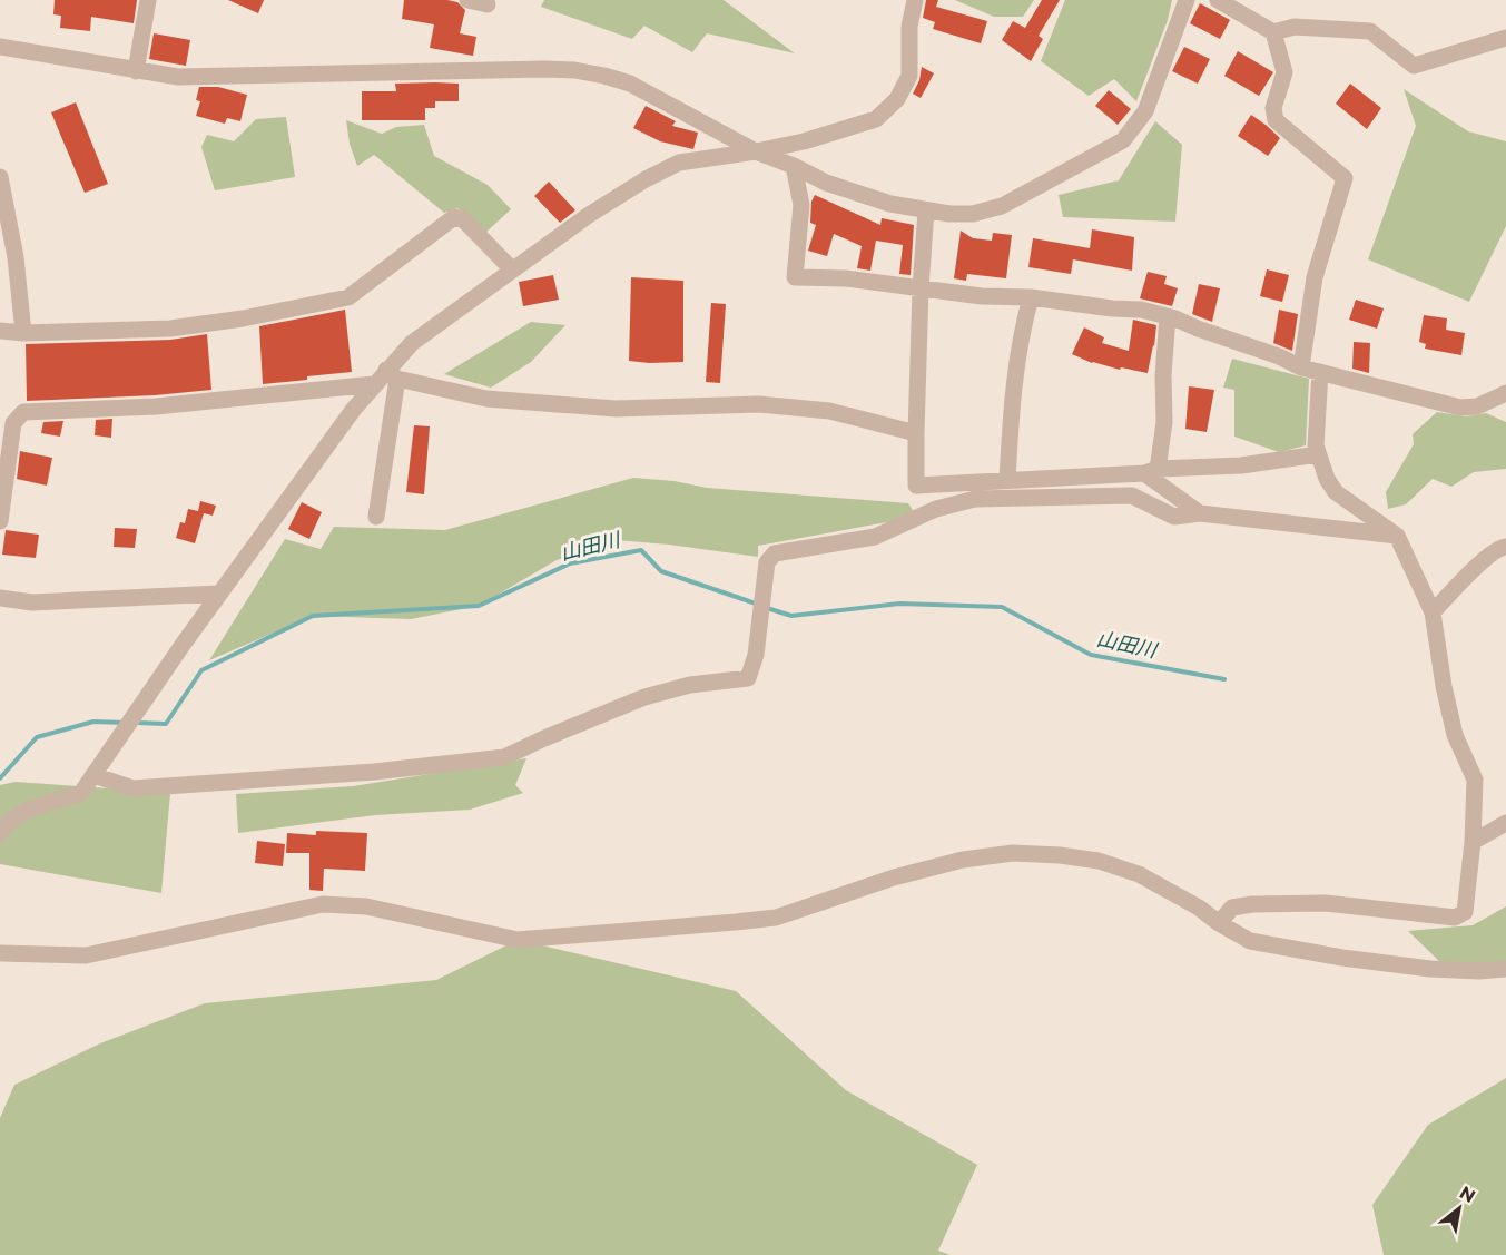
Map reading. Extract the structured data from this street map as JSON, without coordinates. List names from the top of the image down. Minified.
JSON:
{"water":["山田川"],"north":"top right"}
